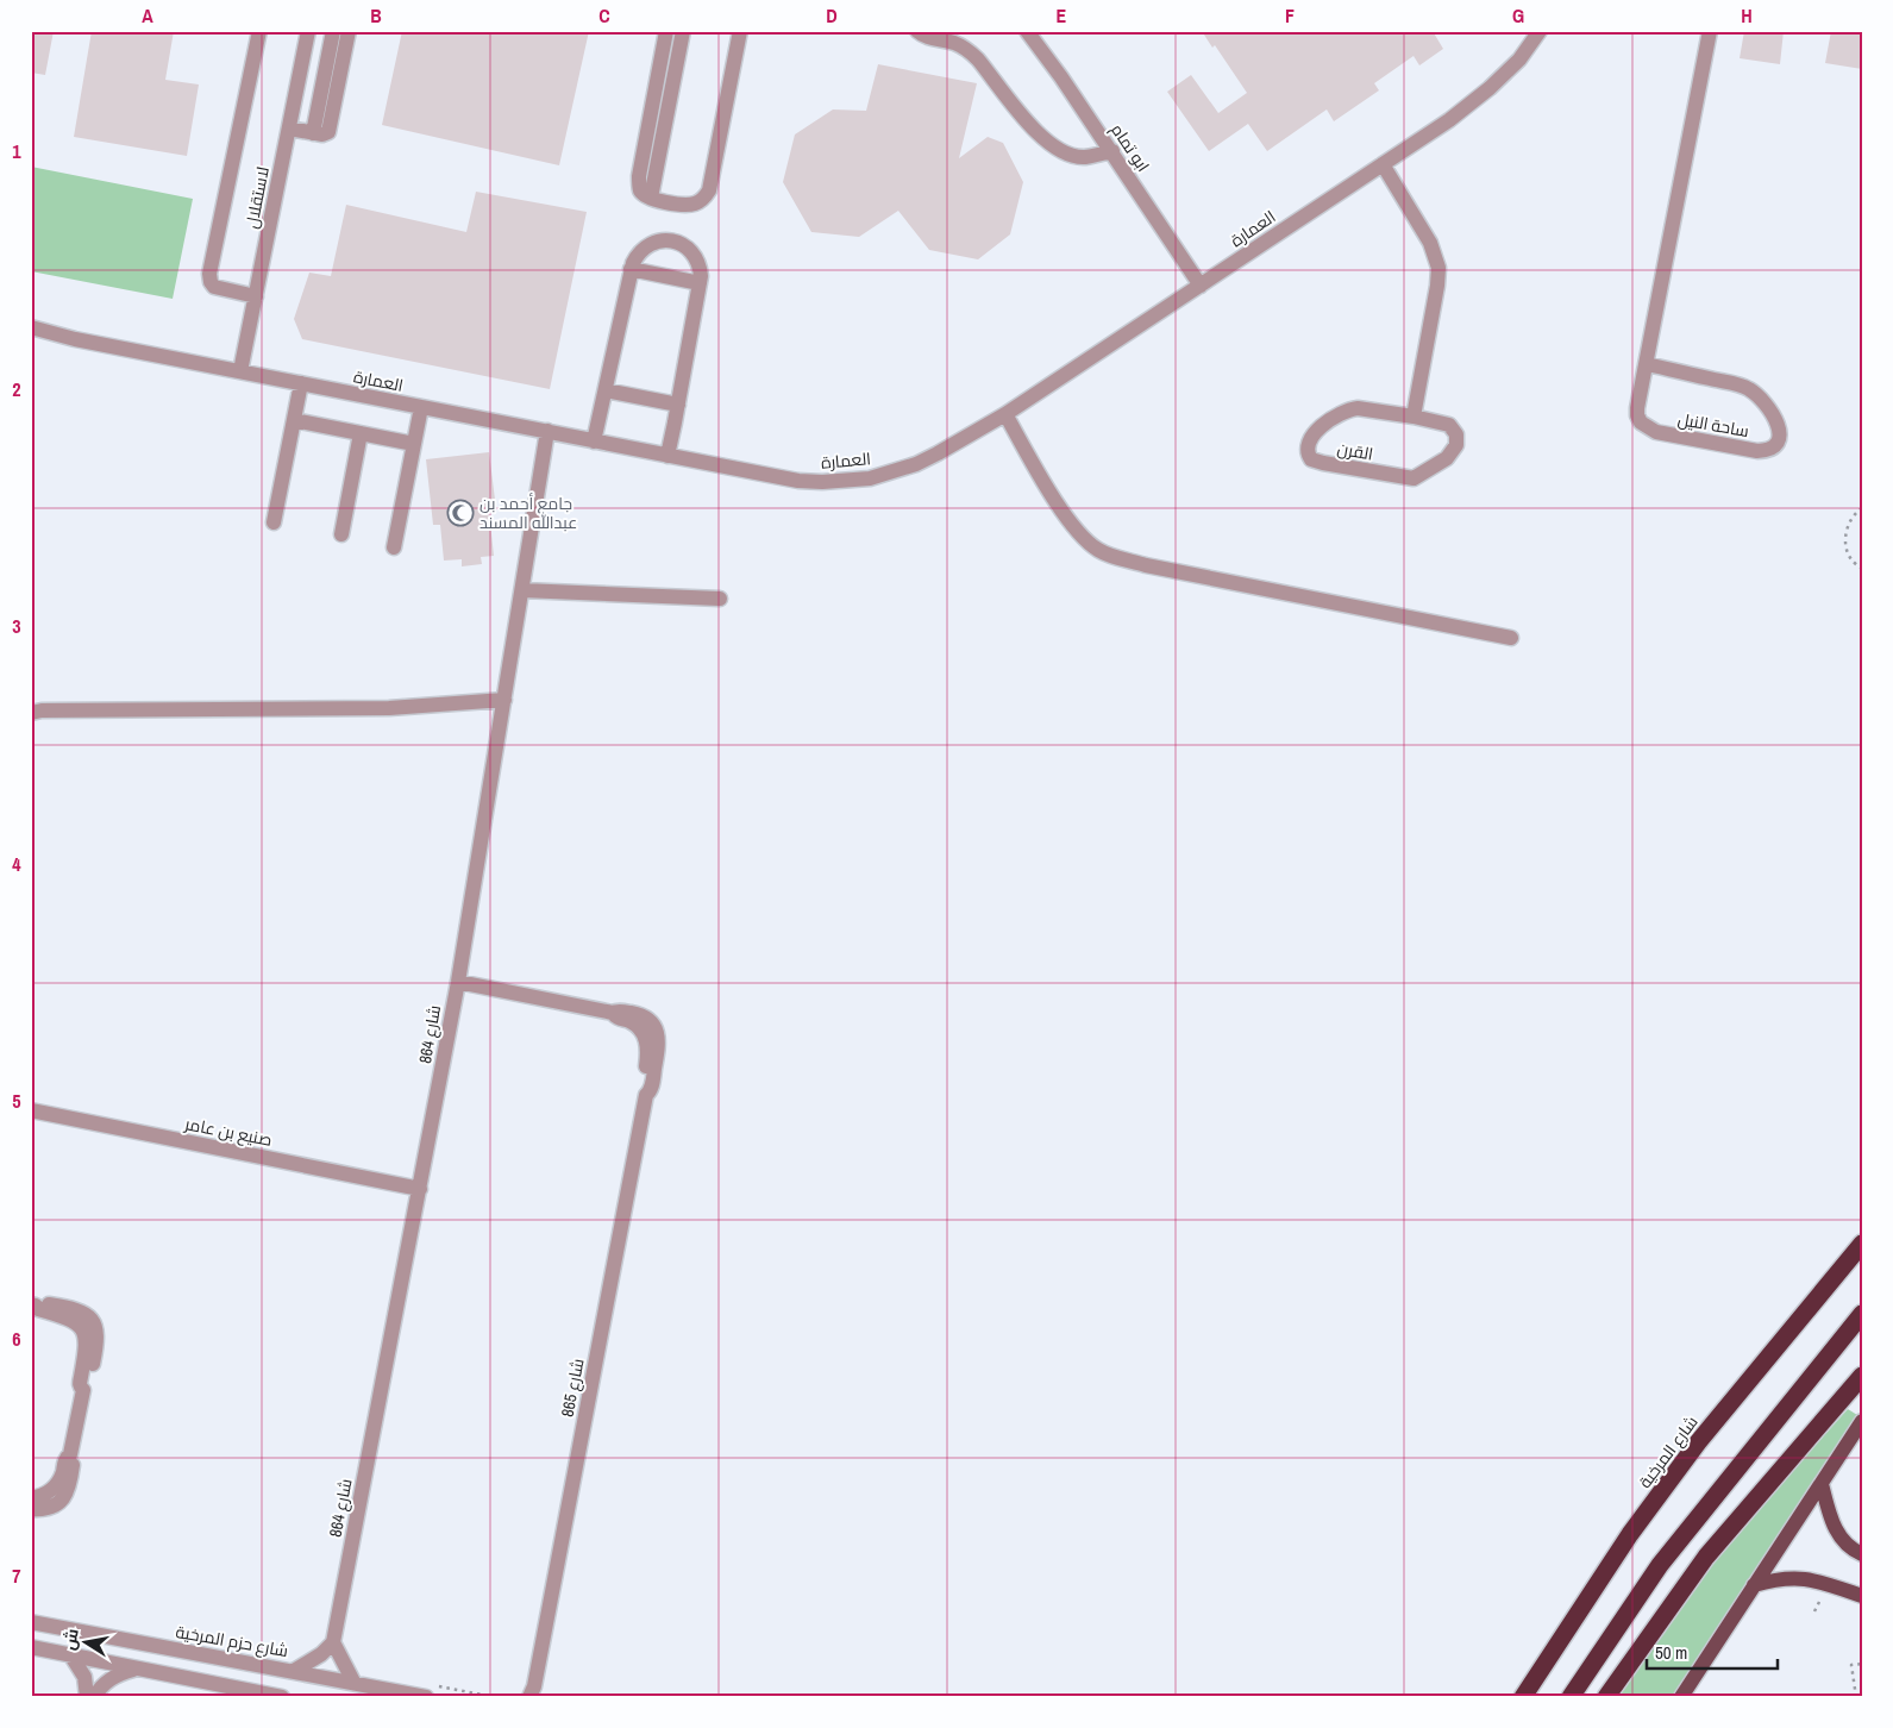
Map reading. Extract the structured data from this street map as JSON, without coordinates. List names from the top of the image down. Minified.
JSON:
{"streets":{"highway":["شارع المرخية"],"street":["ابو تمام","لاستقلال","العمارة","ساحة النيل","القرن","شارع 864","صنيع بن عامر","شارع 865","شارع حزم المرخية"]},"crossings":[["ابو تمام","العمارة"],["لاستقلال","العمارة"],["العمارة","شارع 864"],["شارع 864","صنيع بن عامر"],["شارع 864","شارع 865"]],"places":{"mosque":["جامع أحمد بن عبدالله المسند"]},"scale_bar":"50 m","north":"left","grid":{"columns":["A","B","C","D","E","F","G","H"],"rows":["1","2","3","4","5","6","7"]}}
